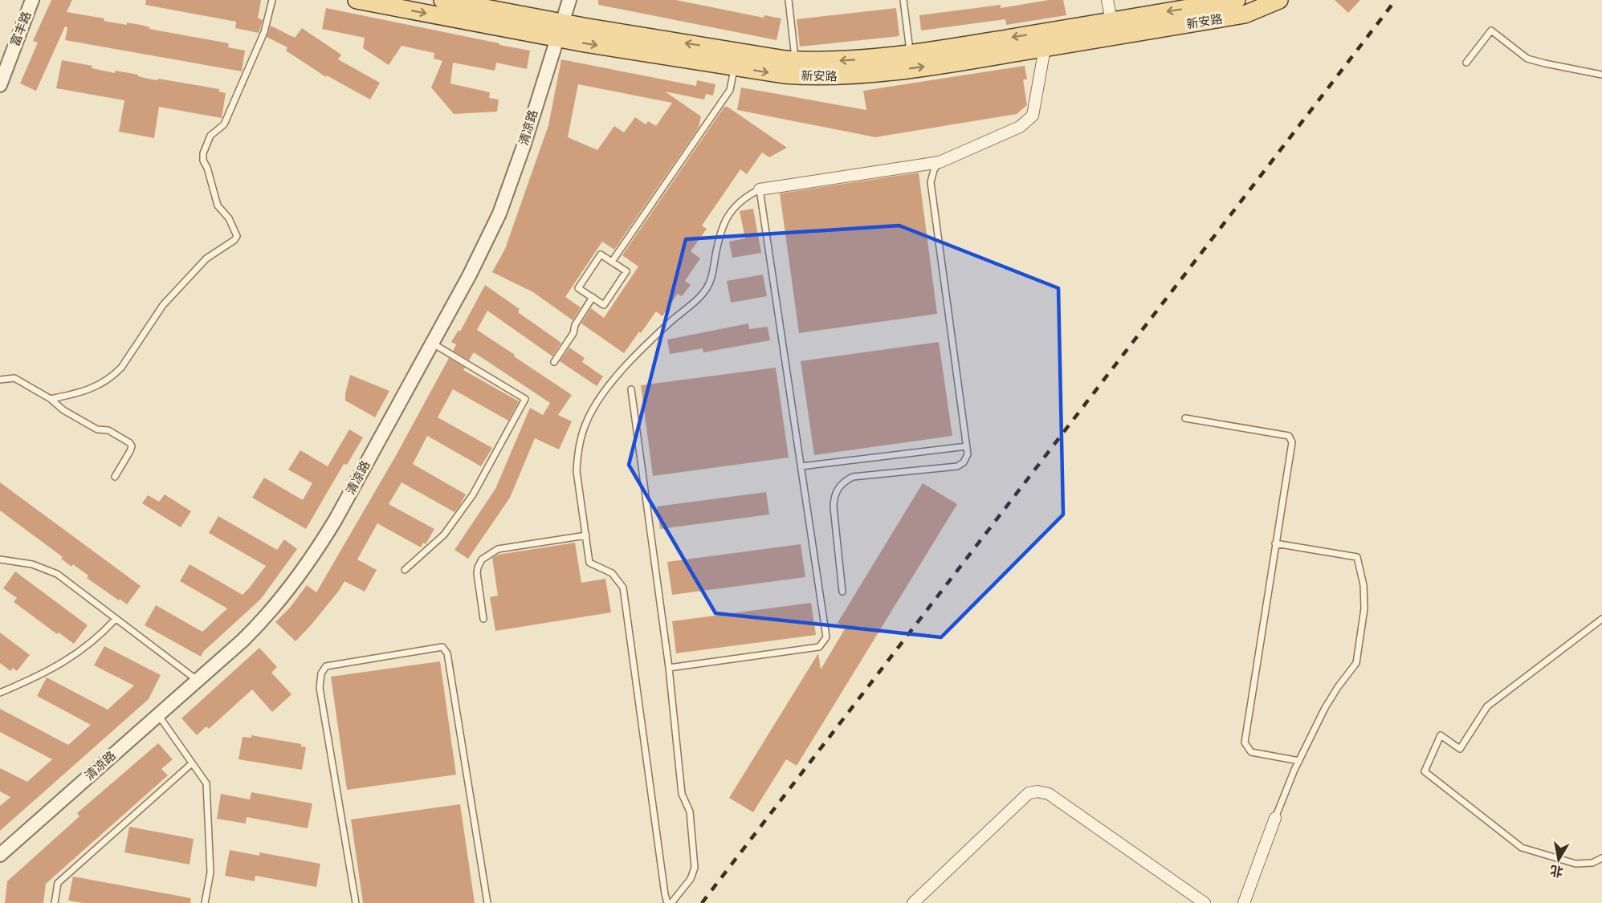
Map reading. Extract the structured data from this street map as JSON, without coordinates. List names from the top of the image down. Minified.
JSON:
{"streets":{"main road":["新安路"],"street":["富丰路","清凉路"]},"crossings":[["新安路","清凉路"]],"north":"bottom"}
